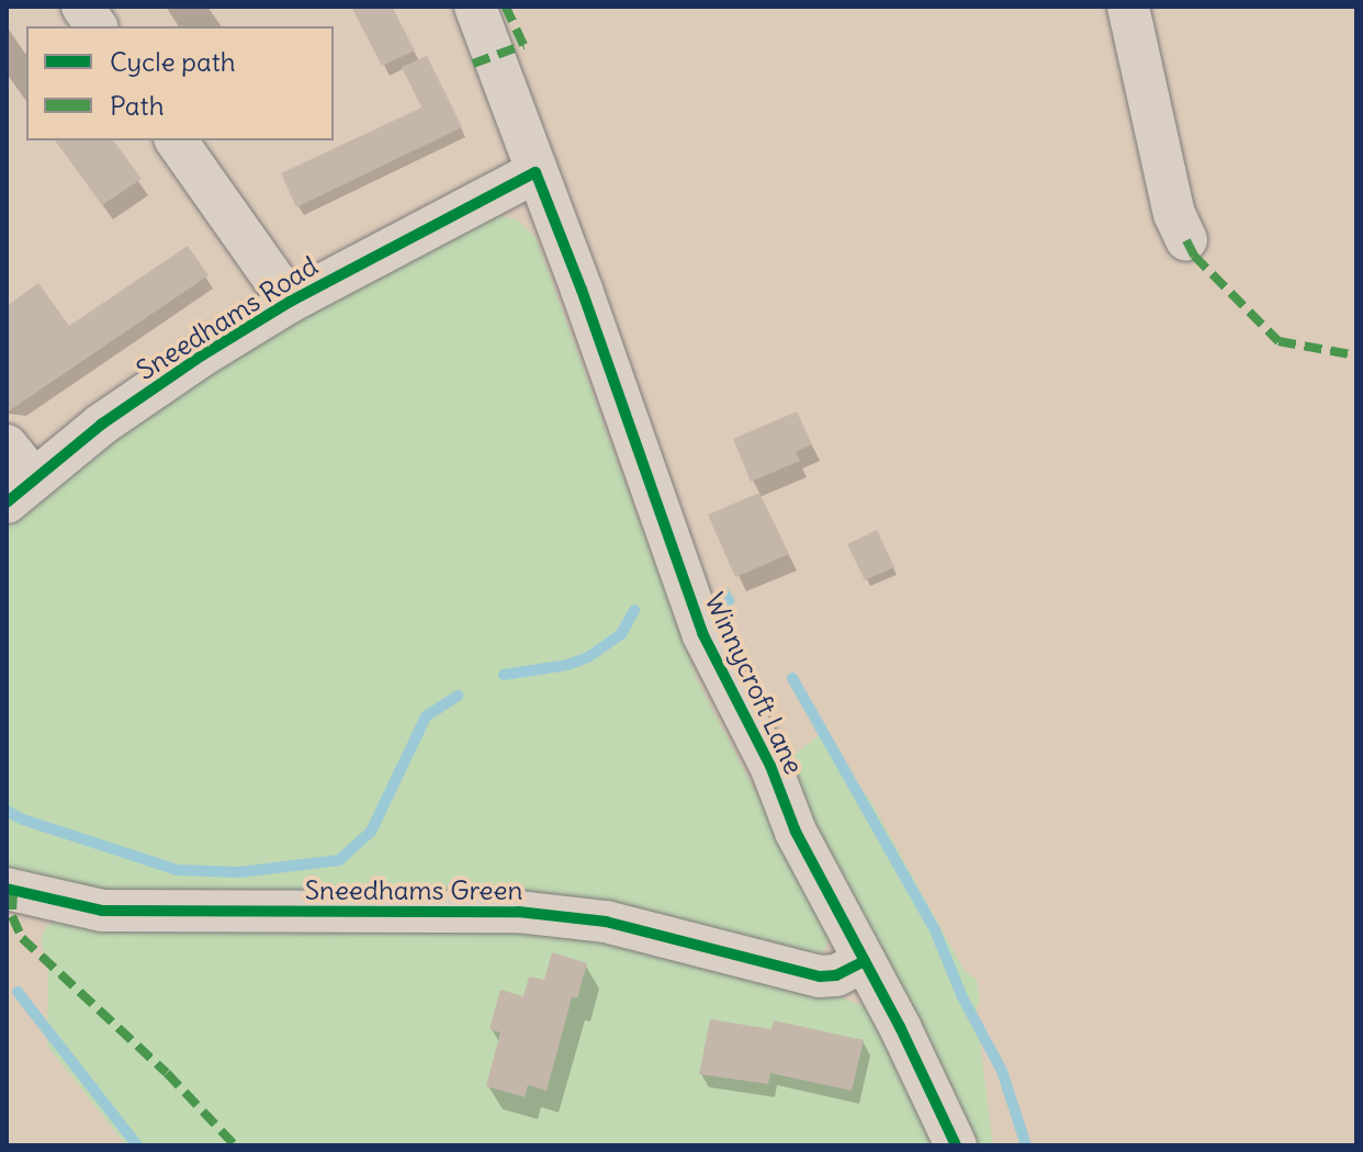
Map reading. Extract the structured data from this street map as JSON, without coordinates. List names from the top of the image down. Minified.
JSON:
{"streets":{"street":["Sneedhams Road","Winnycroft Lane","Sneedhams Green"]},"crossings":[["Sneedhams Road","Winnycroft Lane"],["Winnycroft Lane","Sneedhams Green"]],"legend":["Cycle path","Path"]}
